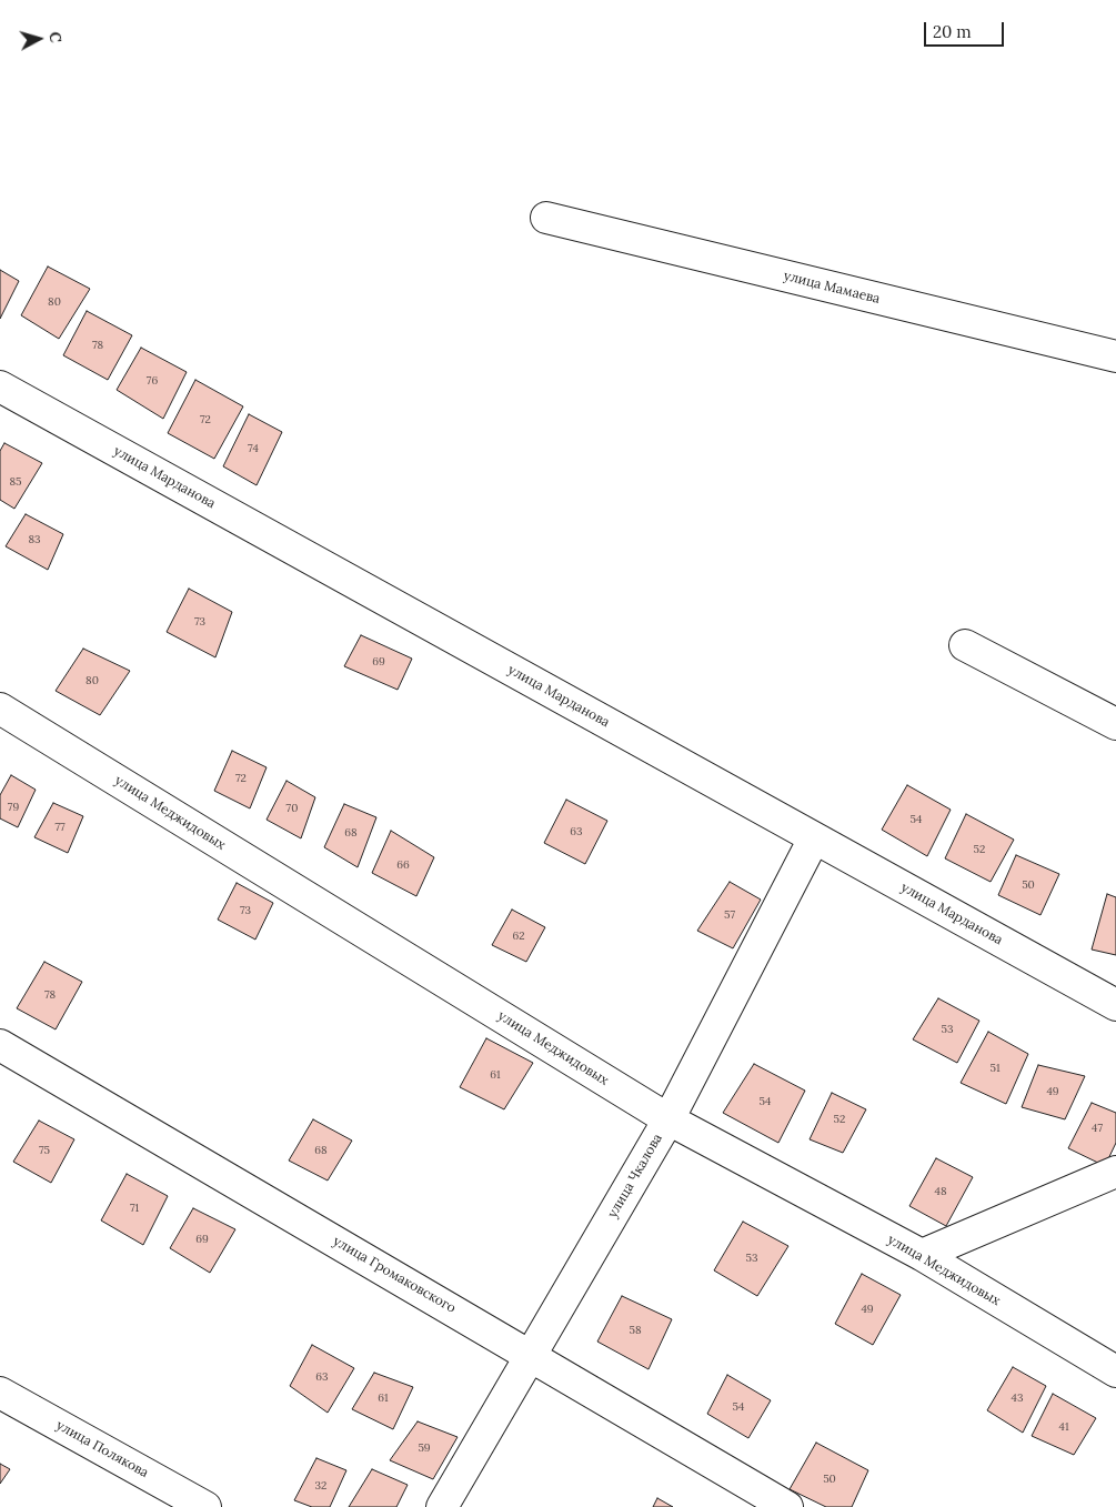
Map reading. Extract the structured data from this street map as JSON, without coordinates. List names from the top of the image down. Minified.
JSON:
{"streets":{"street":["улица Мамаева","улица Марданова","улица Меджидовых","улица Чкалова","улица Громаковского","улица Полякова"]},"crossings":[["улица Марданова","улица Чкалова"],["улица Меджидовых","улица Чкалова"],["улица Чкалова","улица Громаковского"]],"house_numbers":["80","78","76","72","74","85","83","73","69","80","72","79","70","54","77","63","68","52","66","50","73","57","62","78","53","51","61","49","54","52","47","75","68","48","71","69","53","49","58","63","61","43","54","41","59","50","32"],"scale_bar":"20 m","north":"right"}
